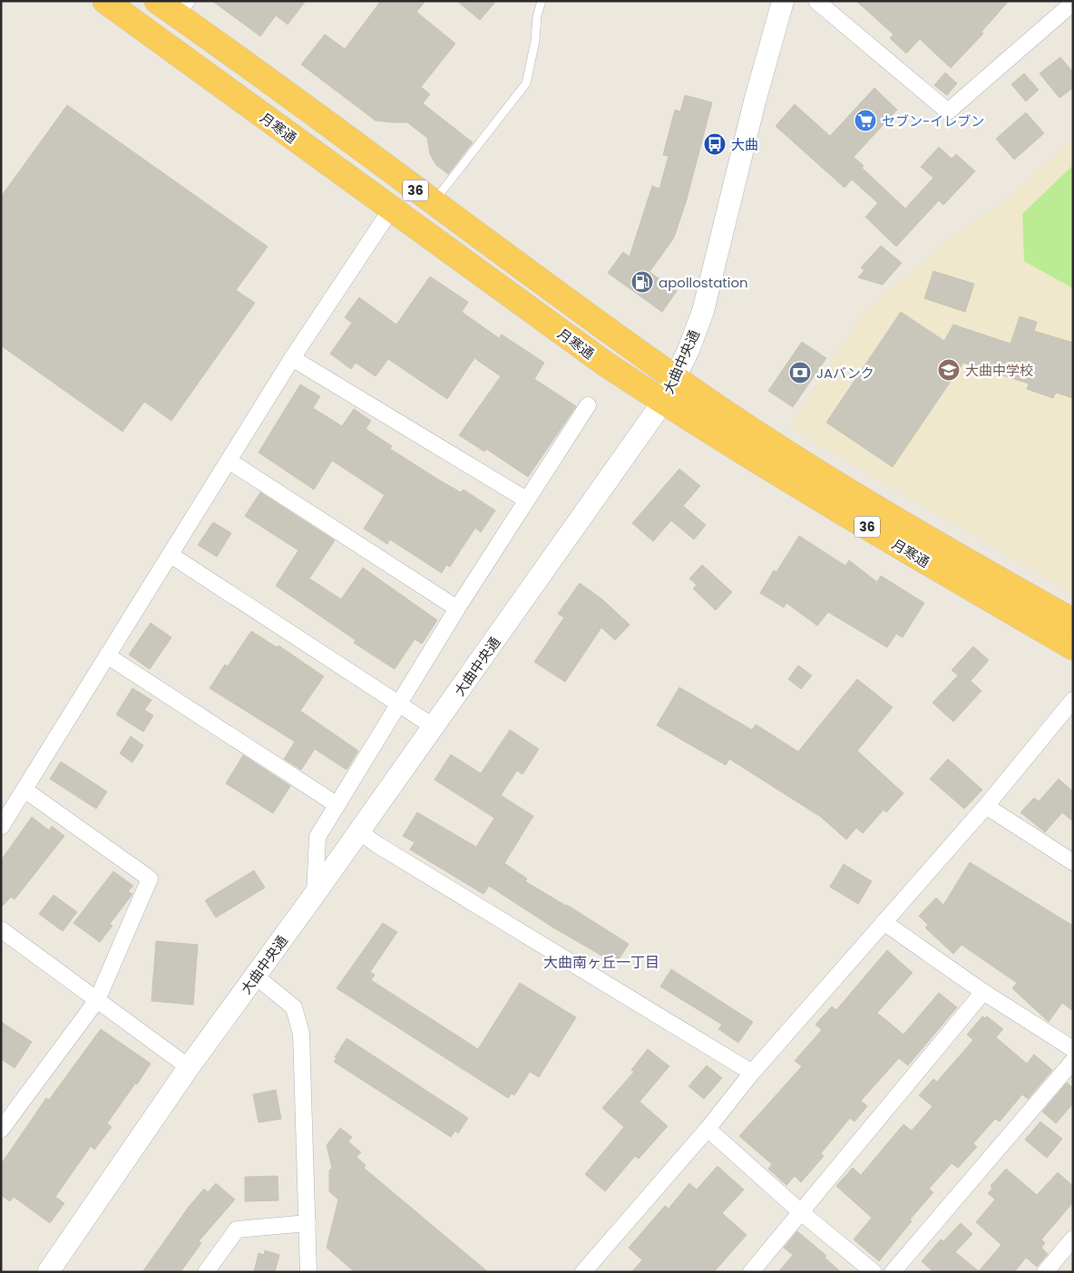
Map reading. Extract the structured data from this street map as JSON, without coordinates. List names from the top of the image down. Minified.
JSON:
{"streets":{"highway":["月寒通","36"],"main road":["大曲中央通"]},"crossings":[["月寒通","大曲中央通"]],"districts":["大曲南ヶ丘一丁目"],"places":{"supermarket":["セブン-イレブン"],"bus stop":["大曲"],"fuel station":["apollostation"],"school or university":["大曲中学校"],"bank":["JAバンク"]}}
